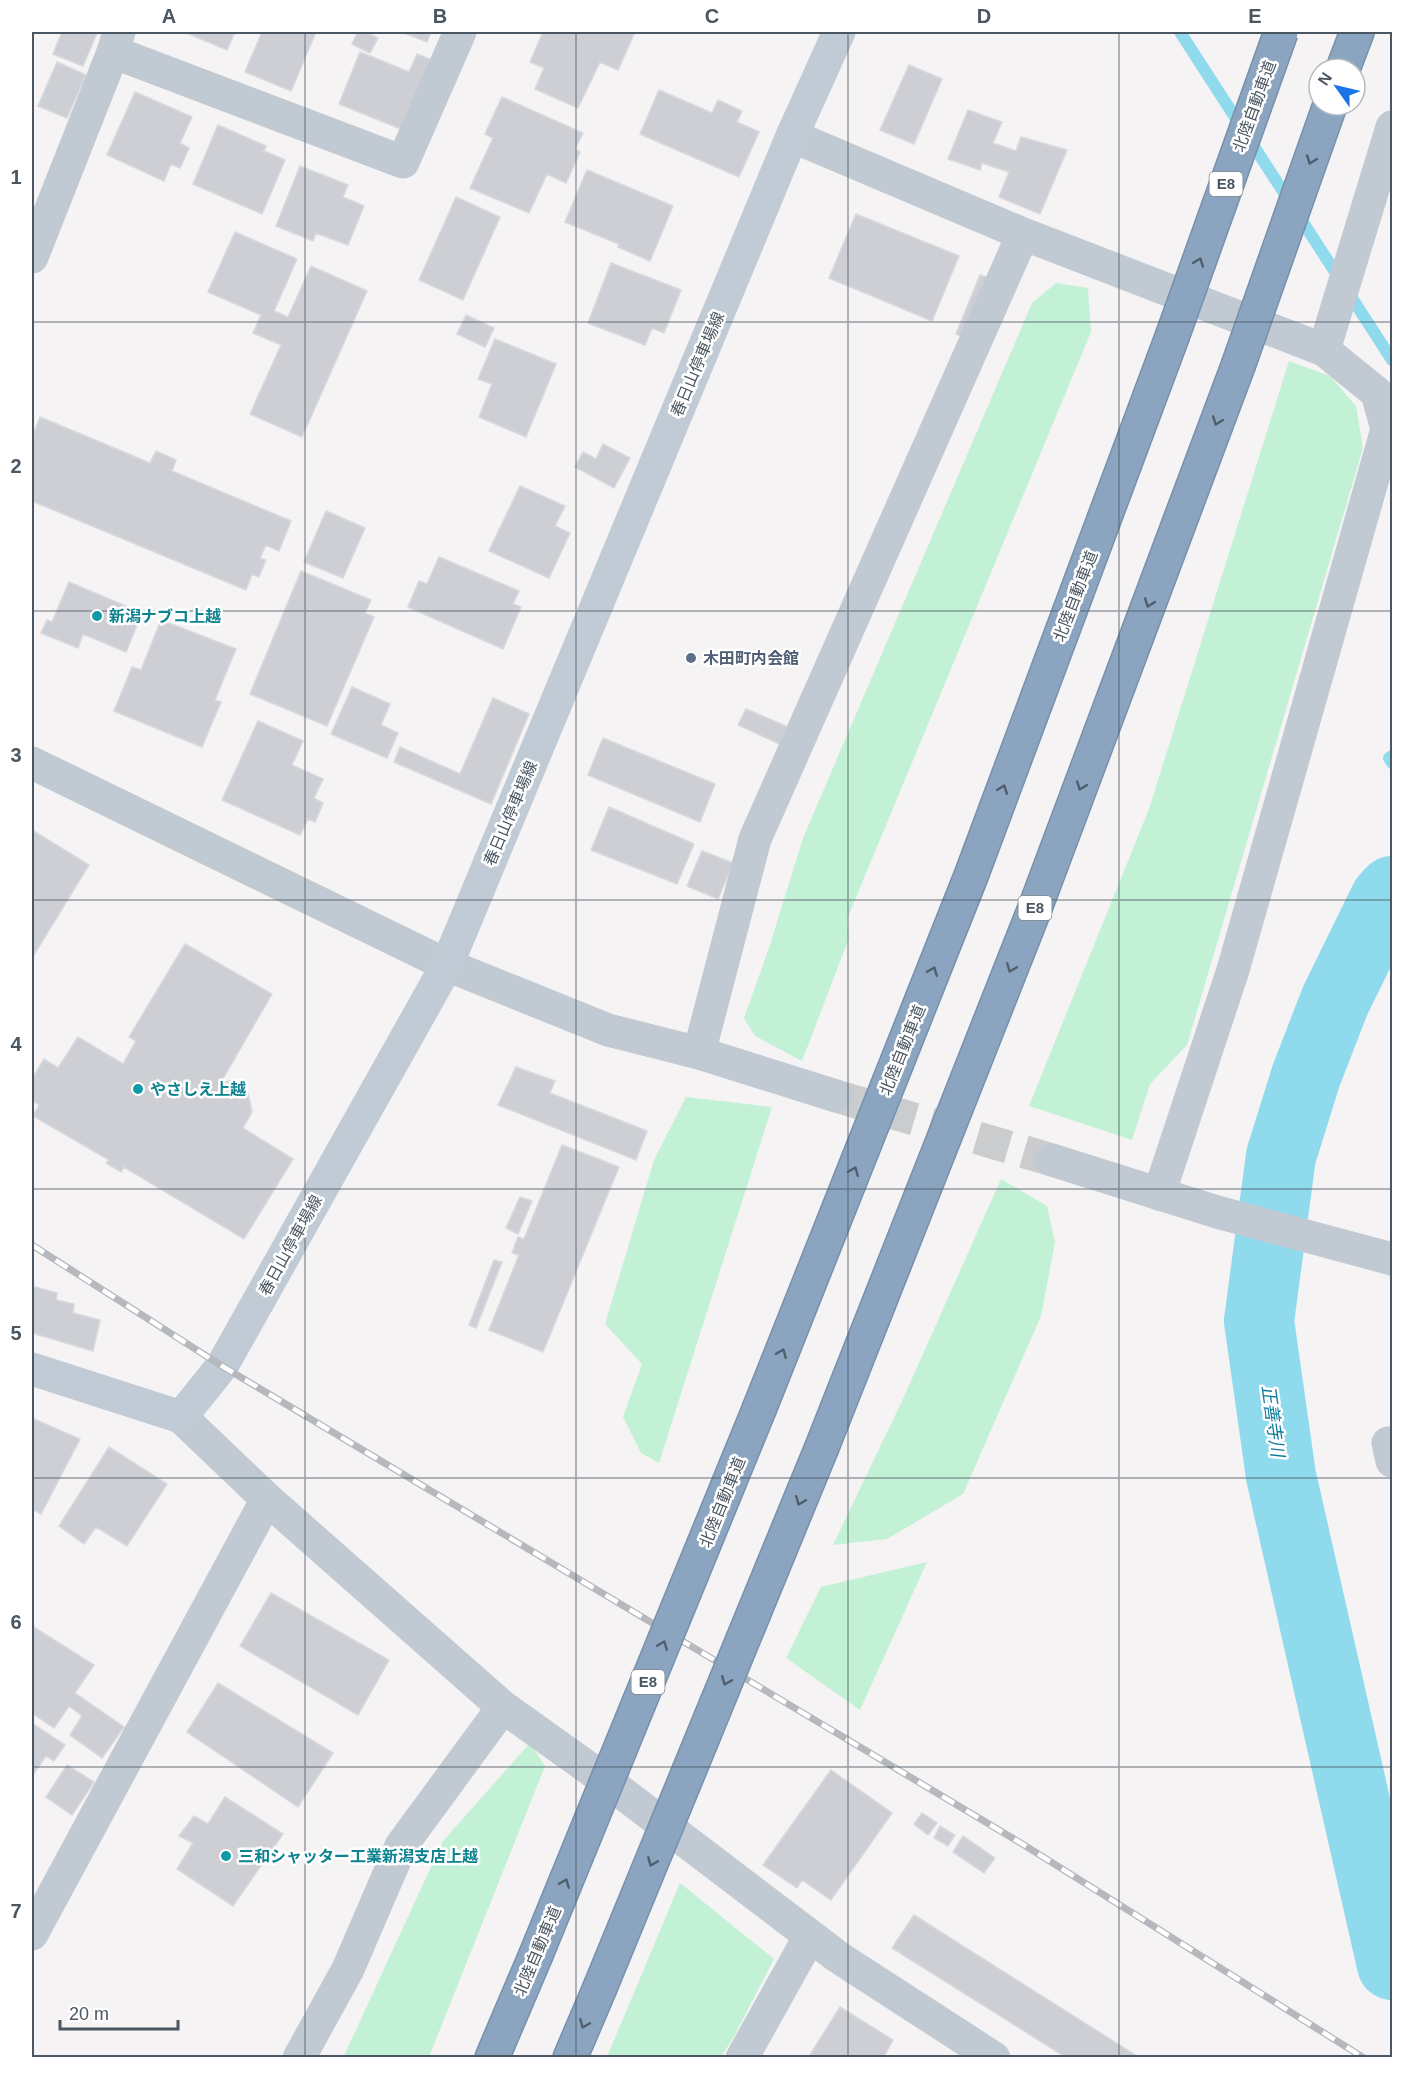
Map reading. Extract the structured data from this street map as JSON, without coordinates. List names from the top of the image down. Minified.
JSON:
{"streets":{"highway":["北陸自動車道","E8"],"main road":["春日山停車場線"]},"water":["正善寺川"],"places":["新潟ナブコ上越","木田町内会館","やさしえ上越","三和シャッター工業新潟支店上越"],"scale_bar":"20 m","north":"top left","grid":{"columns":["A","B","C","D","E"],"rows":["1","2","3","4","5","6","7"]}}
